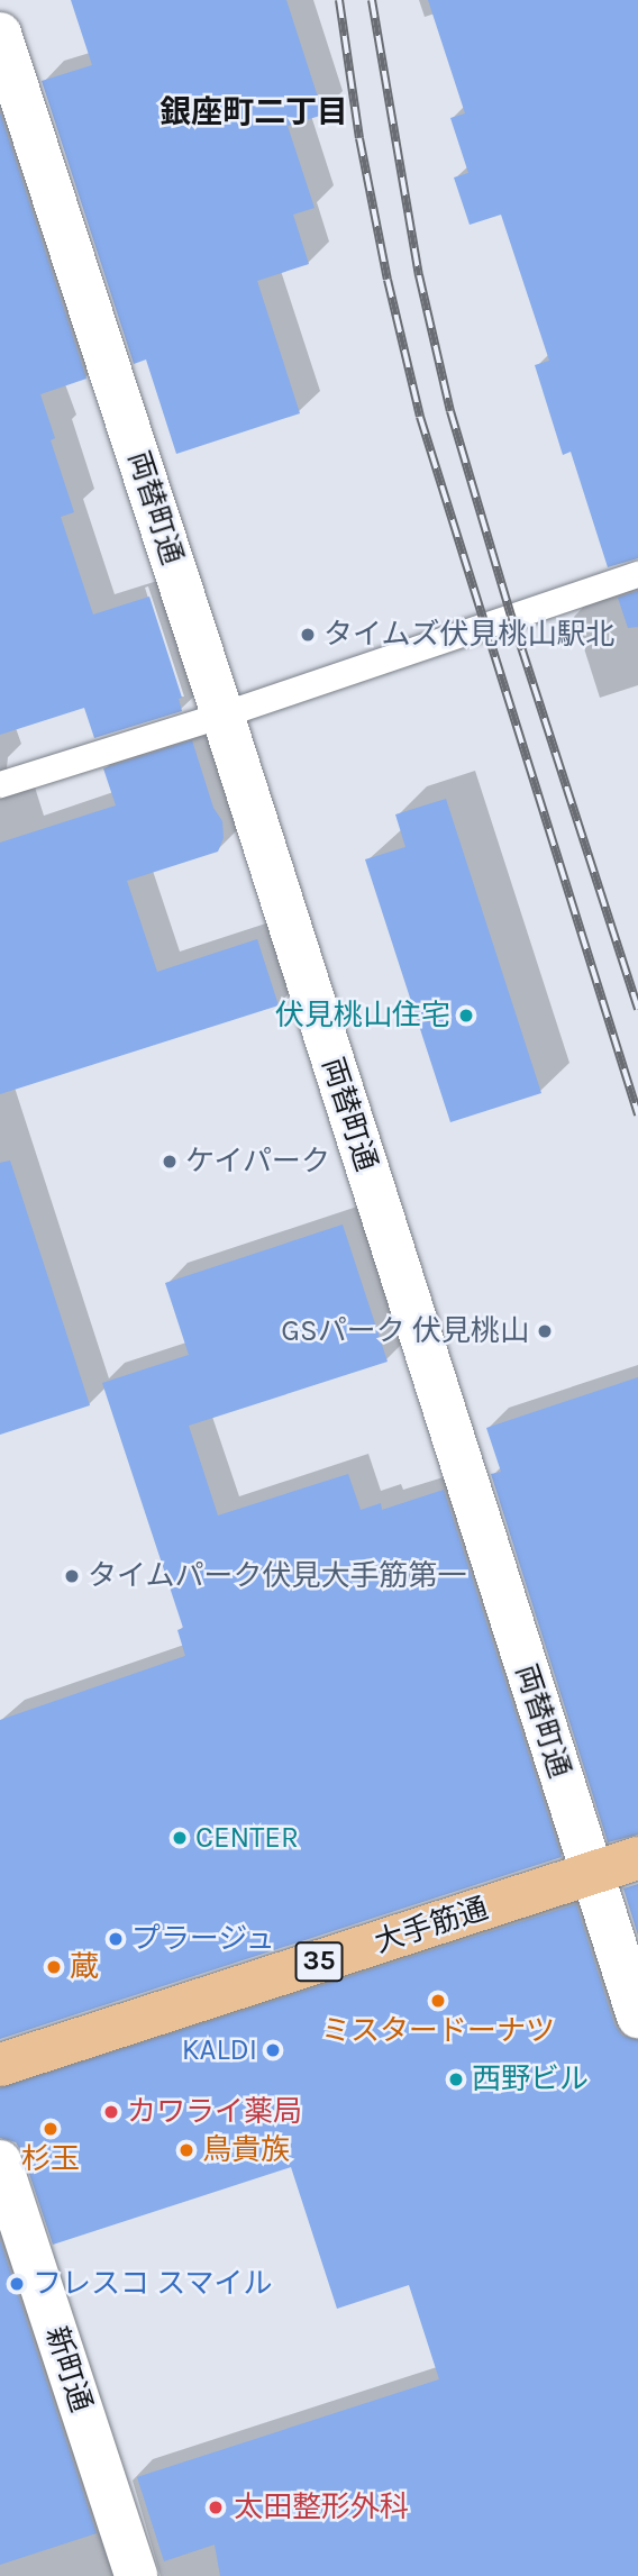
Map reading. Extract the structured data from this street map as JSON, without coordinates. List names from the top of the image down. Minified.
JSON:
{"streets":{"main road":["大手筋通","35"],"street":["両替町通","新町通"]},"crossings":[["両替町通","大手筋通"]],"districts":["銀座町二丁目"],"places":["タイムズ伏見桃山駅北","伏見桃山住宅","ケイパーク","GSパーク 伏見桃山","タイムパーク伏見大手筋第一","CENTER","プラージュ","蔵","ミスタードーナツ","KALDI","西野ビル","カワライ薬局","杉玉","鳥貴族","フレスコ スマイル","太田整形外科"]}
